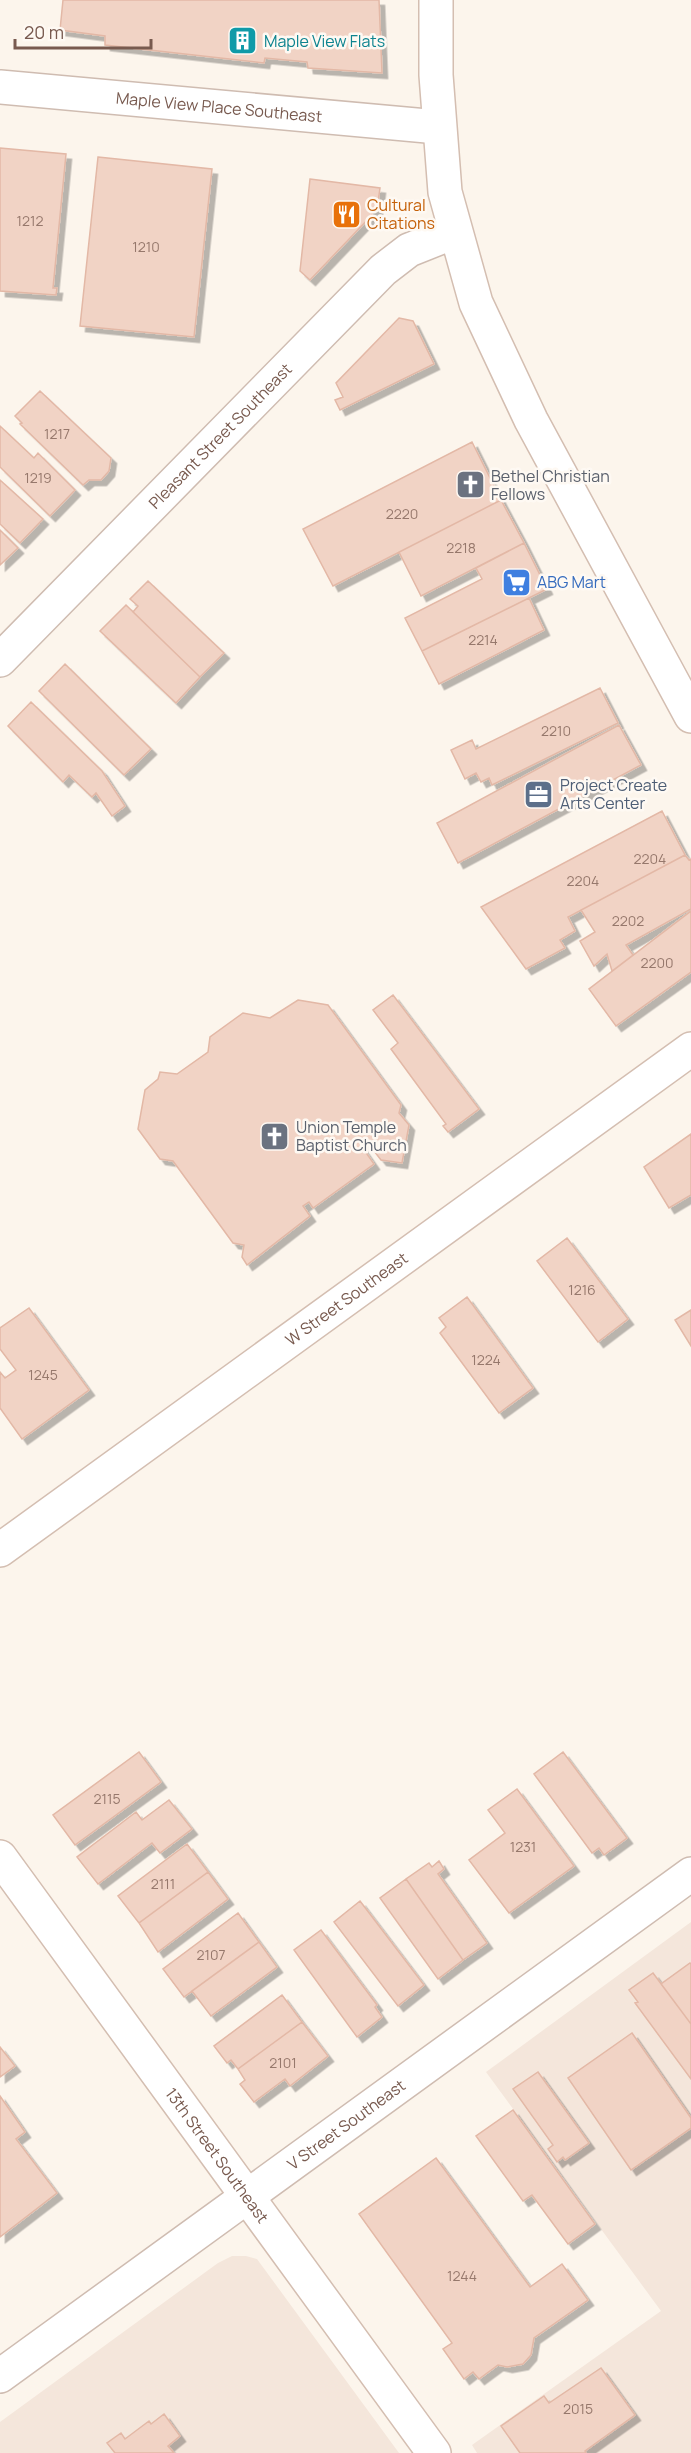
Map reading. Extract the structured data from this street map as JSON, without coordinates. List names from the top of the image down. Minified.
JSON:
{"streets":{"main road":["Maple View Place Southeast","Pleasant Street Southeast","W Street Southeast","V Street Southeast","13th Street Southeast"]},"crossings":[["V Street Southeast","13th Street Southeast"]],"places":{"building":["Maple View Flats"],"restaurant":["Cultural Citations"],"church":["Bethel Christian Fellows","Union Temple Baptist Church"],"supermarket":["ABG Mart"],"office":["Project Create Arts Center"]},"house_numbers":["1212","1210","1217","1219","2220","2218","2214","2210","2204","2204","2202","2200","1216","1224","1245","2115","1231","2111","2107","2101","1244","2015"],"scale_bar":"20 m"}
